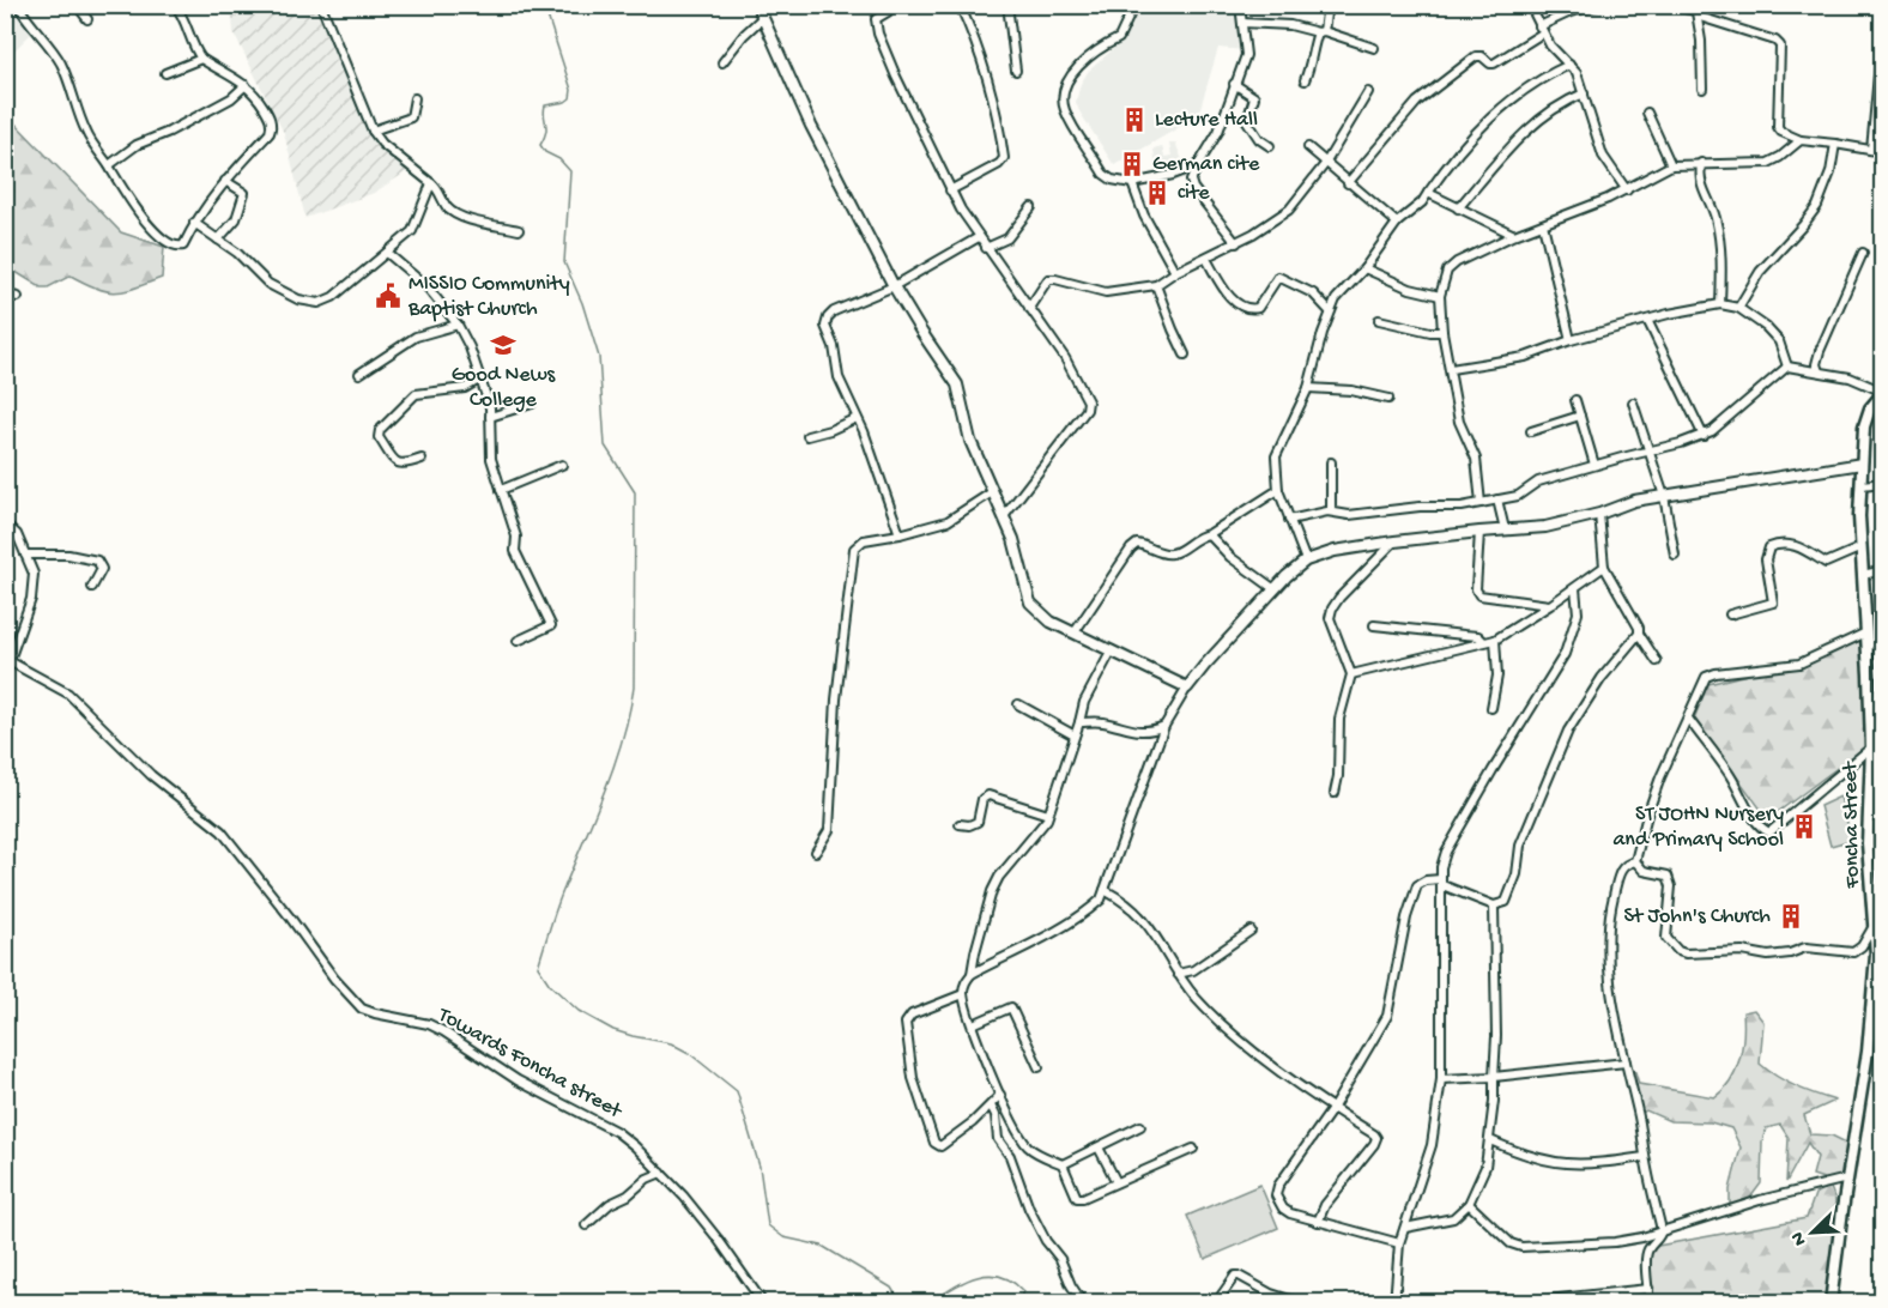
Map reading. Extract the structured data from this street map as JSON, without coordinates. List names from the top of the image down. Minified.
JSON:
{"streets":{"main road":["Foncha Street"],"street":["Towards Foncha street"]},"places":{"building":["Lecture Hall","German cite","cite","ST JOHN Nursery and Primary School","St John's Church"],"public building":["MISSIO Community Baptist Church"],"school or university":["Good News College"]},"north":"bottom left"}
